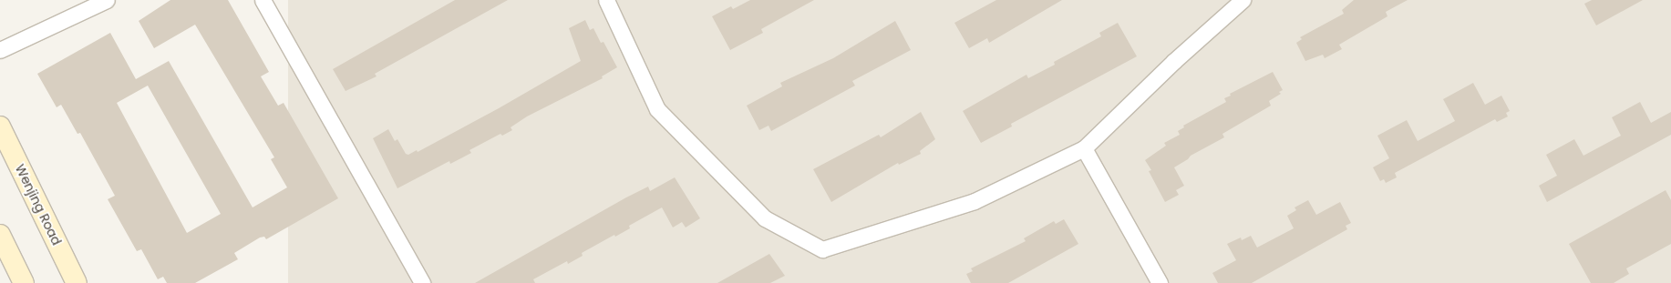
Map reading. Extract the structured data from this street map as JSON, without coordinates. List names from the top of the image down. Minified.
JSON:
{"streets":{"main road":["Wenjing Road"]}}
